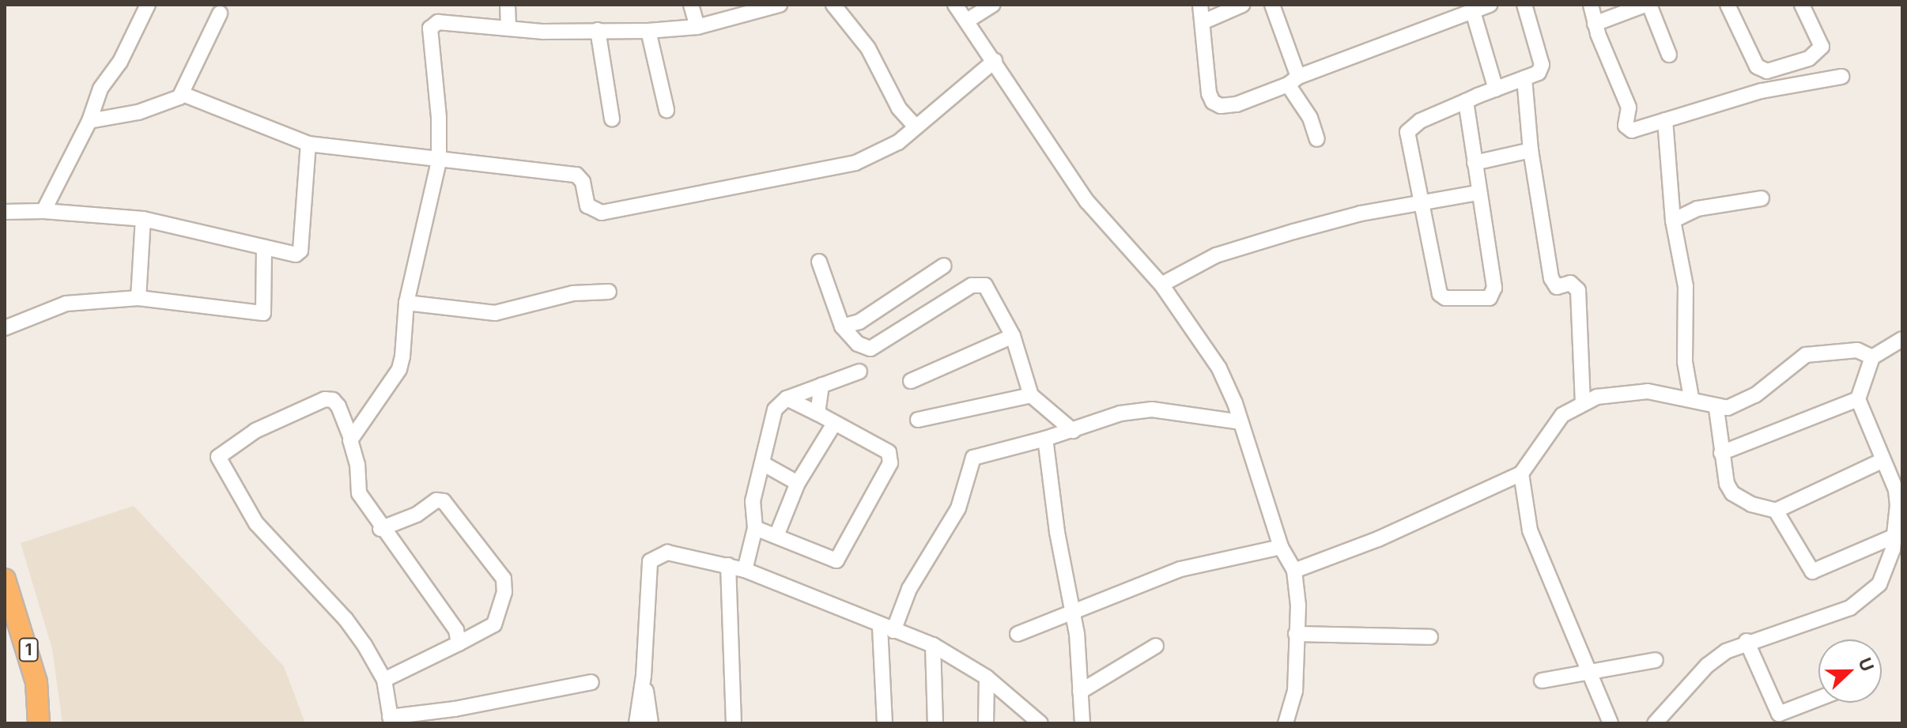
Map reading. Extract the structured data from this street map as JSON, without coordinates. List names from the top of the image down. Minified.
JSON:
{"streets":{"highway":["1"]},"north":"right"}
